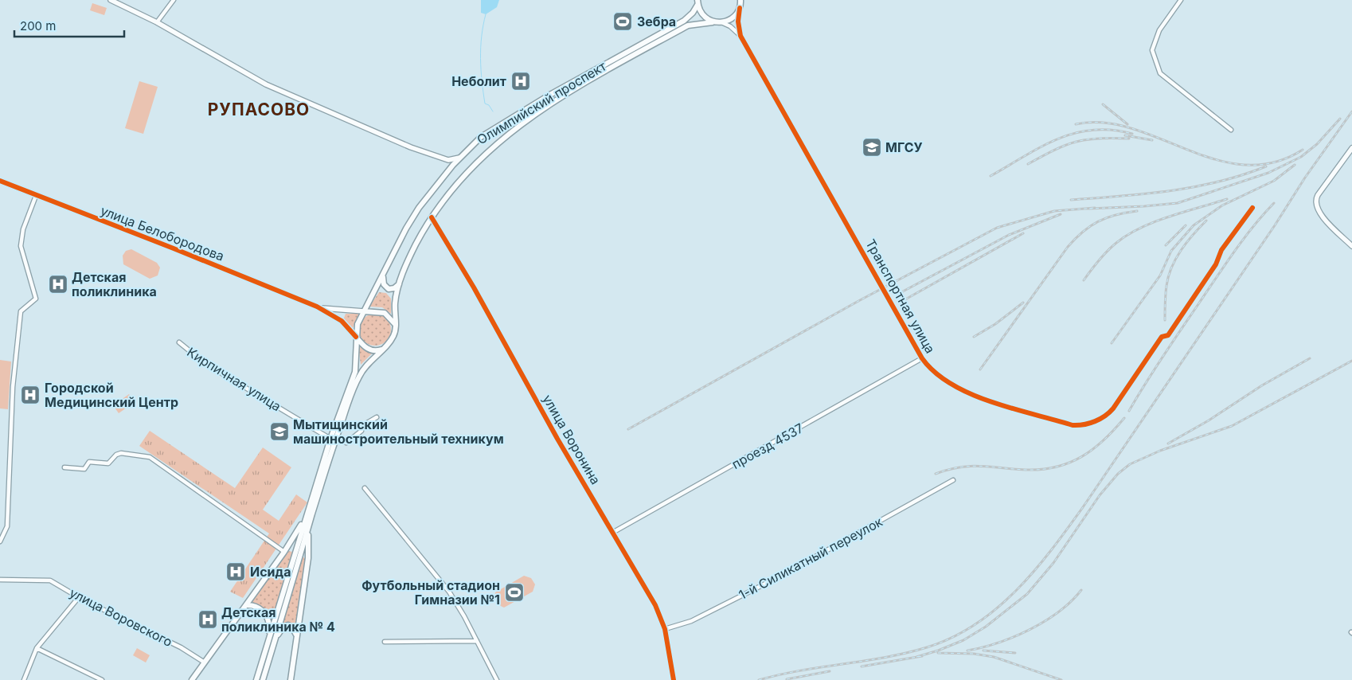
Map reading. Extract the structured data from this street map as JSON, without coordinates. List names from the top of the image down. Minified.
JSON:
{"streets":{"main road":["Олимпийский проспект"],"street":["улица Белобородова","Транспортная улица","Кирпичная улица","улица Воронина","проезд 4537","1-й Силикатный переулок","улица Воровского"]},"crossings":[["Олимпийский проспект","Транспортная улица"],["Олимпийский проспект","Кирпичная улица"],["Олимпийский проспект","улица Воронина"],["Транспортная улица","проезд 4537"],["улица Воронина","проезд 4537"],["улица Воронина","1-й Силикатный переулок"]],"districts":["РУПАСОВО"],"places":{"sports":["Зебра","Футбольный стадион Гимназии №1"],"hospital":["Неболит","Детская поликлиника","Городской Медицинский Центр","Исида","Детская поликлиника № 4"],"school or university":["МГСУ","Мытищинский машиностроительный техникум"]},"scale_bar":"200 m"}
